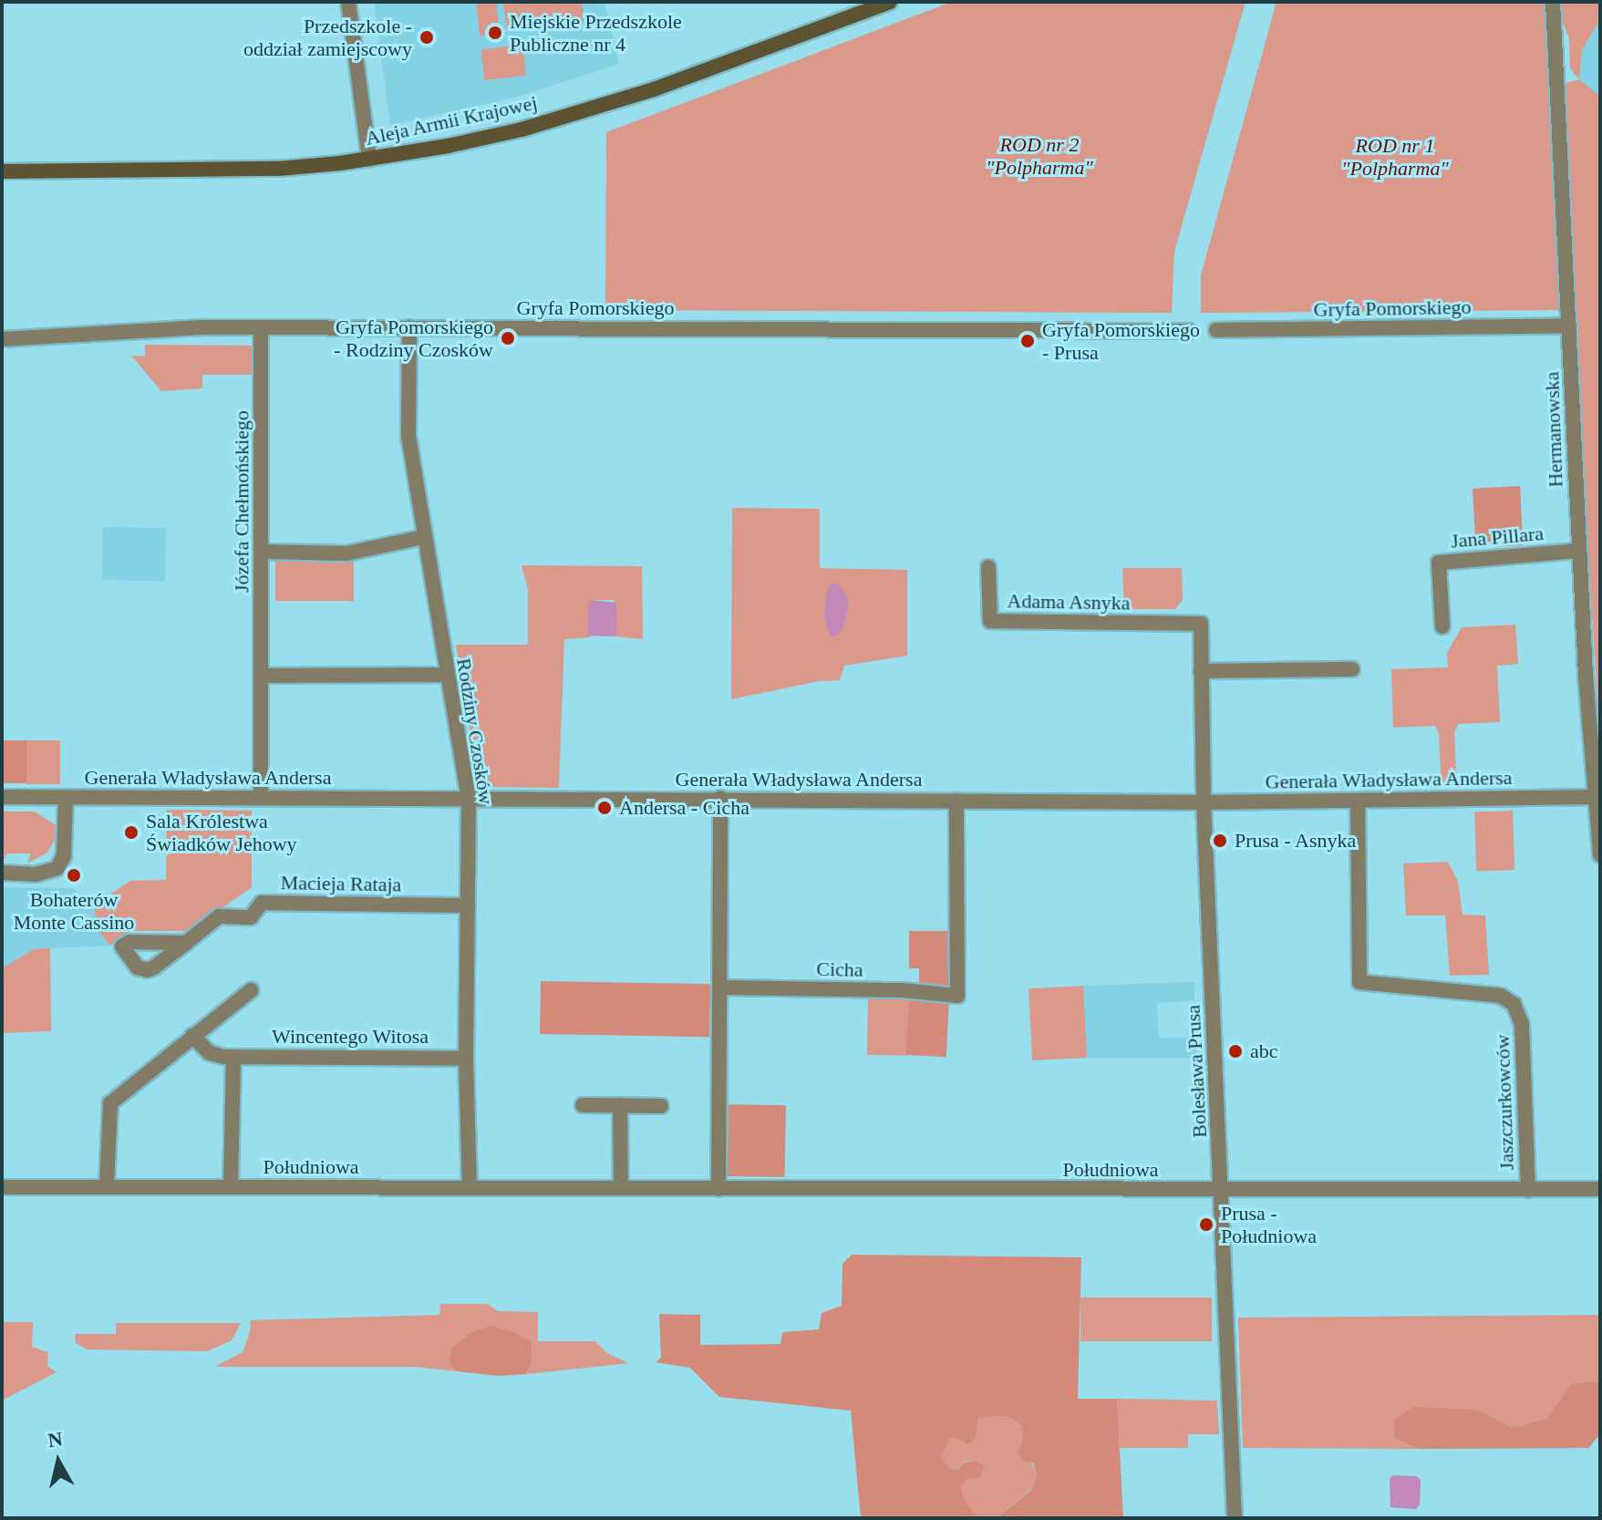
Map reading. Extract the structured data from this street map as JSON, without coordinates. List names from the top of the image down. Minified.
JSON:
{"streets":{"main road":["Aleja Armii Krajowej"],"street":["Gryfa Pomorskiego","Hermanowska","Józefa Chełmońskiego","Jana Pillara","Adama Asnyka","Rodziny Czosków","Generała Władysława Andersa","Macieja Rataja","Cicha","Wincentego Witosa","Bolesława Prusa","Jaszczurkowców","Południowa"]},"crossings":[["Gryfa Pomorskiego","Hermanowska"],["Gryfa Pomorskiego","Józefa Chełmońskiego"],["Gryfa Pomorskiego","Rodziny Czosków"],["Hermanowska","Jana Pillara"],["Hermanowska","Generała Władysława Andersa"],["Józefa Chełmońskiego","Generała Władysława Andersa"],["Adama Asnyka","Bolesława Prusa"],["Rodziny Czosków","Generała Władysława Andersa"],["Rodziny Czosków","Macieja Rataja"],["Rodziny Czosków","Wincentego Witosa"],["Rodziny Czosków","Południowa"],["Generała Władysława Andersa","Cicha"],["Generała Władysława Andersa","Bolesława Prusa"],["Generała Władysława Andersa","Jaszczurkowców"],["Bolesława Prusa","Południowa"],["Jaszczurkowców","Południowa"]],"parks":["ROD nr 2 \"Polpharma\"","ROD nr 1 \"Polpharma\""],"places":["Miejskie Przedszkole Publiczne nr 4","Przedszkole - oddział zamiejscowy","Gryfa Pomorskiego - Rodziny Czosków","Gryfa Pomorskiego - Prusa","Andersa - Cicha","Sala Królestwa Świadków Jehowy","Prusa - Asnyka","Bohaterów Monte Cassino","abc","Prusa - Południowa"],"north":"top"}
